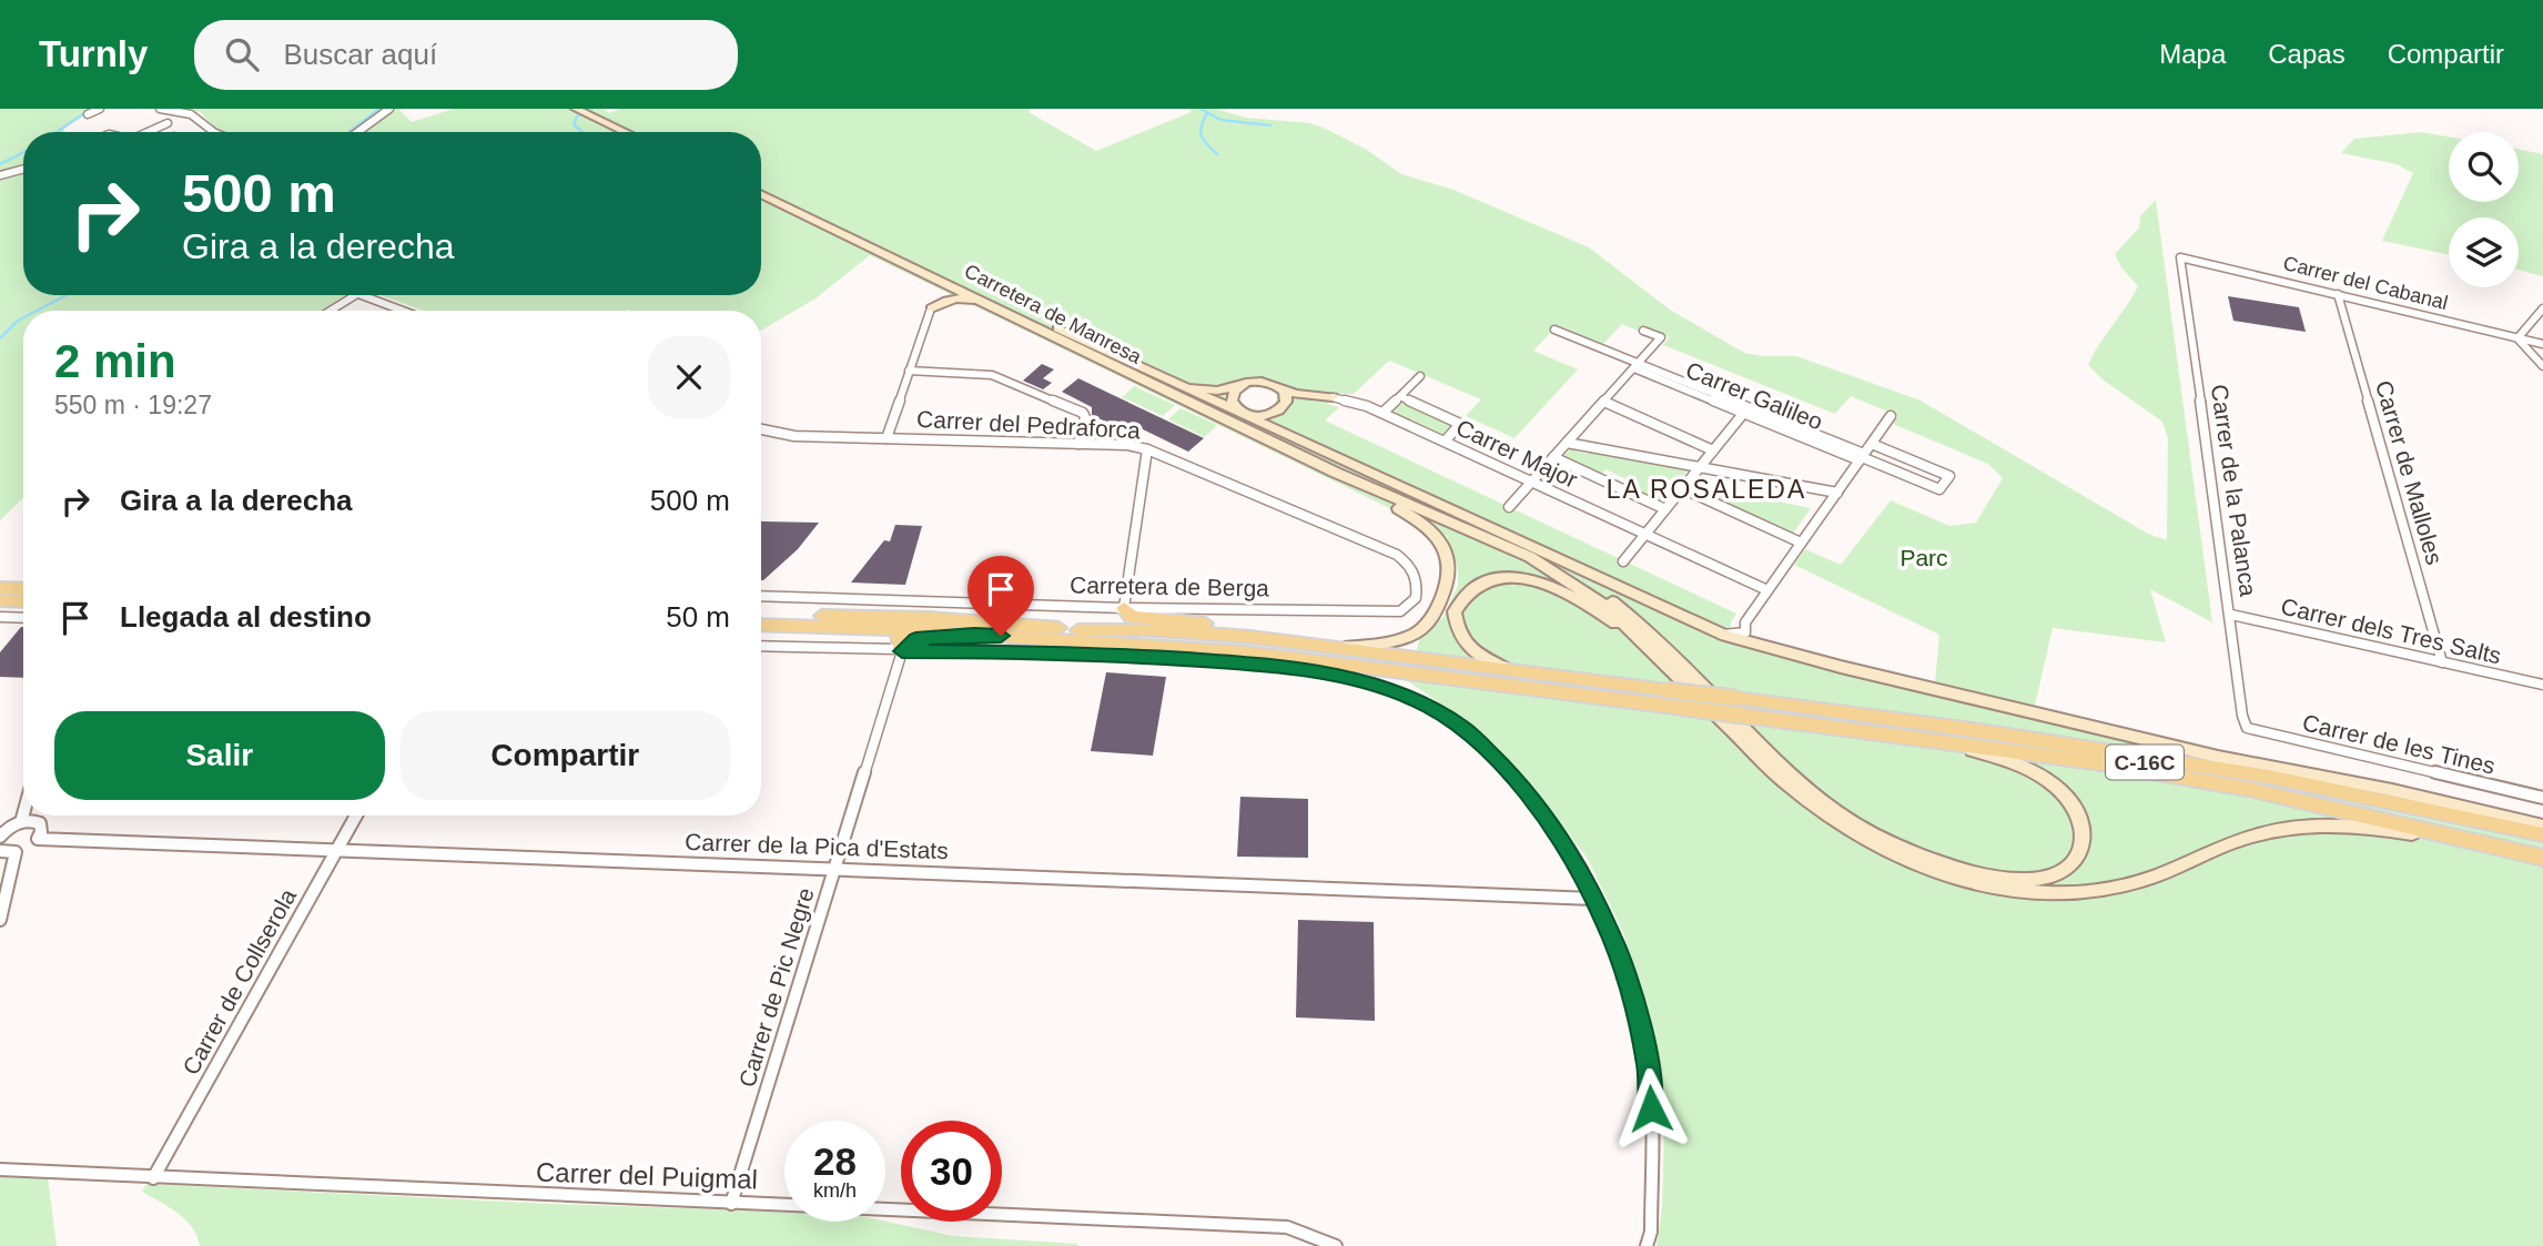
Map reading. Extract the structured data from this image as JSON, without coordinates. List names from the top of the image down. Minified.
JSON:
{"streets":{"main road":["Carretera de Manresa","C-16C"],"street":["Carrer del Cabanal","Carrer Galileo","Carrer del Pedraforca","Carrer Major","Carrer de Malloles","Carrer de la Palanca","Carretera de Berga","Carrer dels Tres Salts","Carrer de les Tines","Carrer de la Pica d'Estats","Carrer de Collserola","Carrer de Pic Negre","Carrer del Puigmal"]},"crossings":[["Carrer del Cabanal","Carrer de Malloles"],["Carrer del Cabanal","Carrer de la Palanca"],["Carrer del Pedraforca","Carretera de Berga"],["Carrer de Malloles","Carrer dels Tres Salts"],["Carrer de la Palanca","Carrer dels Tres Salts"],["Carrer de la Palanca","Carrer de les Tines"],["Carrer de la Pica d'Estats","Carrer de Collserola"],["Carrer de la Pica d'Estats","Carrer de Pic Negre"],["Carrer de Collserola","Carrer del Puigmal"],["Carrer de Pic Negre","Carrer del Puigmal"]],"districts":["LA ROSALEDA"],"parks":["Parc"],"page":{"header":"Turnly","search":"Buscar aquí","nav":["Mapa","Capas","Compartir"],"turn":["500 m","Gira a la derecha"],"heading":["2 min","550 m · 19:27"],"list":[{"name":"Gira a la derecha","value":"500 m"},{"name":"Llegada al destino","value":"50 m"}],"buttons":["Salir","Compartir"],"speed":"28 km/h","limit":"30"}}
